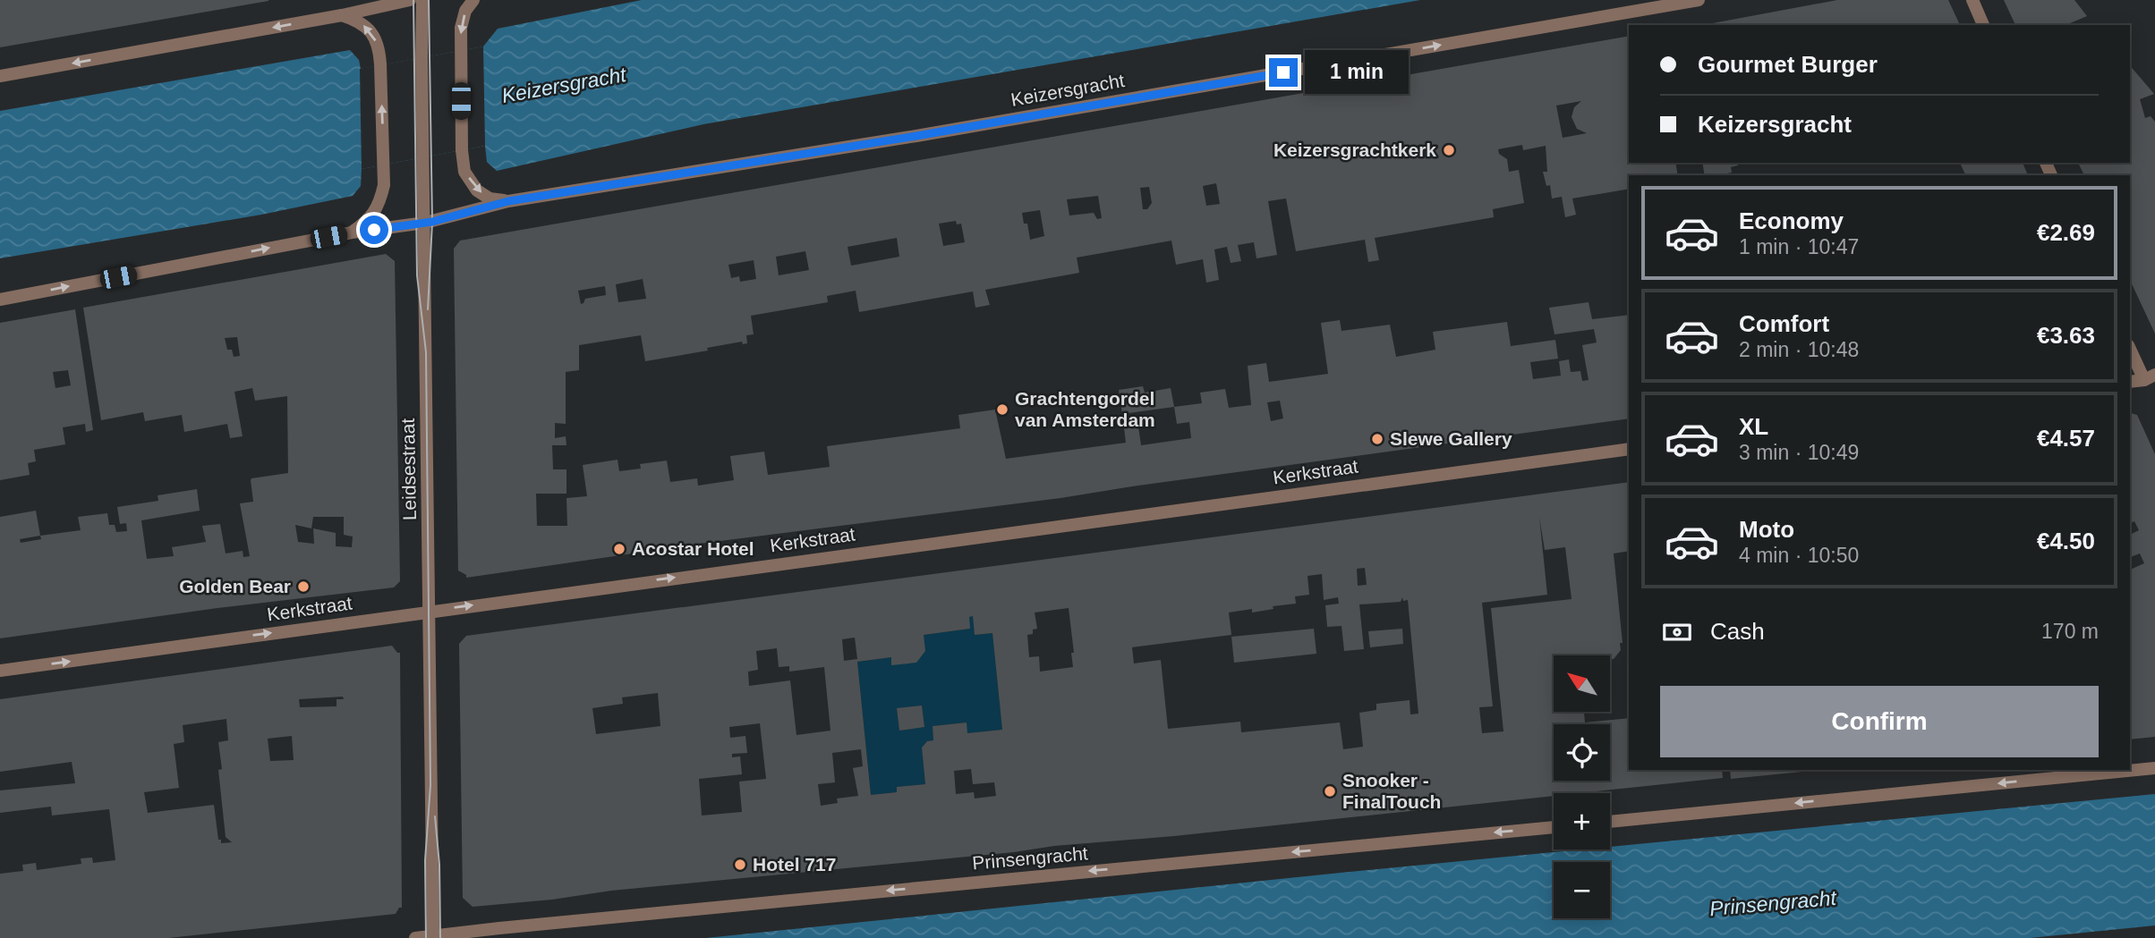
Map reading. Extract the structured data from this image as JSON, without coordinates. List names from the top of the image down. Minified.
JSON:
{"streets":{"street":["Keizersgracht","Leidsestraat","Kerkstraat","Prinsengracht"]},"crossings":[["Keizersgracht","Leidsestraat"],["Leidsestraat","Kerkstraat"],["Leidsestraat","Prinsengracht"]],"one_way":["Keizersgracht","Kerkstraat","Prinsengracht"],"water":["Keizersgracht","Prinsengracht"],"places":["Keizersgrachtkerk","Grachtengordel van Amsterdam","Slewe Gallery","Acostar Hotel","Golden Bear","Snooker - FinalTouch","Hotel 717"],"north":"top left","page":{"banner":["Gourmet Burger","Keizersgracht"],"bubble":"1 min","list":[{"name":"Economy","note":"1 min · 10:47","value":"€2.69"},{"name":"Comfort","note":"2 min · 10:48","value":"€3.63"},{"name":"XL","note":"3 min · 10:49","value":"€4.57"},{"name":"Moto","note":"4 min · 10:50","value":"€4.50"}],"pay":["Cash","170 m"],"map_buttons":["+","−"],"buttons":"Confirm"}}
